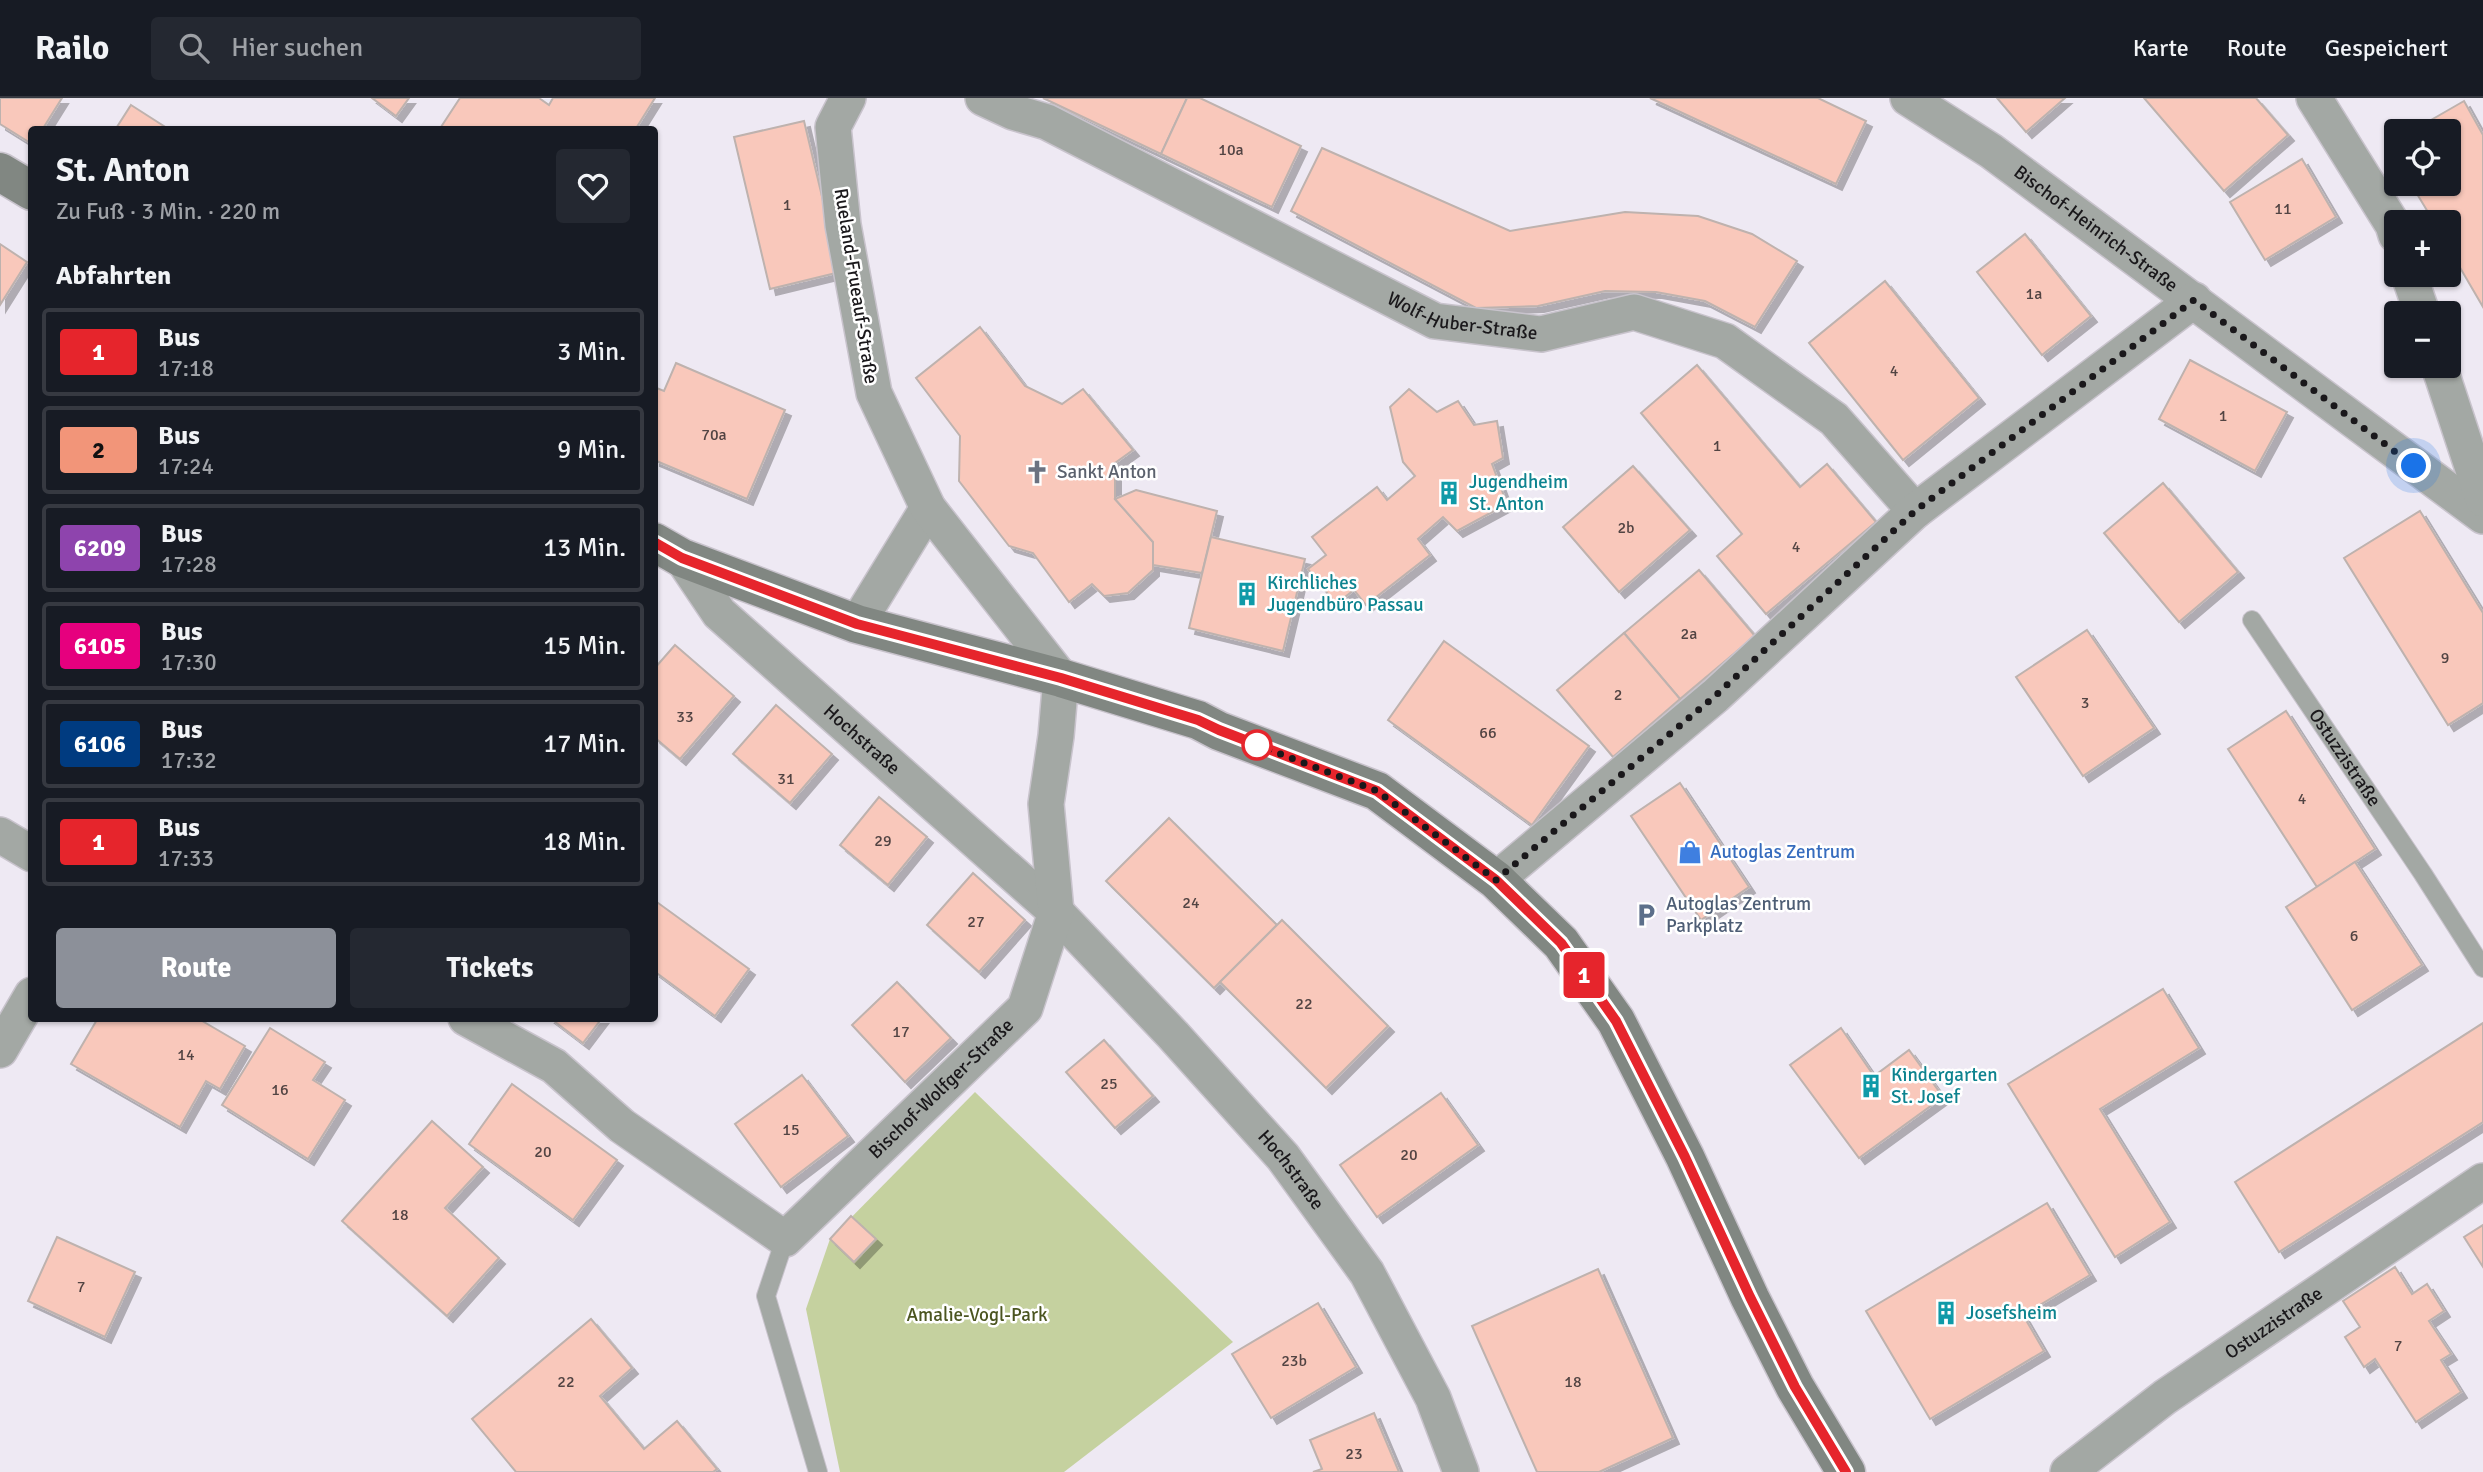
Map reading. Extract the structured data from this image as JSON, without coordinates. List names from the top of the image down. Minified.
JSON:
{"streets":{"street":["Bischof-Heinrich-Straße","Rueland-Frueauf-Straße","Wolf-Huber-Straße","Hochstraße","Ostuzzistraße","Bischof-Wolfger-Straße"]},"crossings":[["Hochstraße","Bischof-Wolfger-Straße"]],"parks":["Amalie-Vogl-Park"],"places":{"church":["Sankt Anton"],"building":["Jugendheim St. Anton","Kirchliches Jugendbüro Passau","Kindergarten St. Josef","Josefsheim"],"shop":["Autoglas Zentrum"],"parking":["Autoglas Zentrum Parkplatz"]},"lines":["bus line 1"],"house_numbers":["10a","1","11","1a","4","1","70a","1","2b","4","2a","9","2","3","33","66","31","4","29","24","27","6","22","17","14","25","16","15","20","20","18","7","7","23b","22","18","23"],"page":{"header":"Railo","search":"Hier suchen","nav":["Karte","Route","Gespeichert"],"on_map":"1","map_buttons":["+","−"],"heading":[["St. Anton","Zu Fuß · 3 Min. · 220 m"],"Abfahrten"],"list":[{"mark":"1","name":"Bus","note":"17:18","value":"3 Min."},{"mark":"2","name":"Bus","note":"17:24","value":"9 Min."},{"mark":"6209","name":"Bus","note":"17:28","value":"13 Min."},{"mark":"6105","name":"Bus","note":"17:30","value":"15 Min."},{"mark":"6106","name":"Bus","note":"17:32","value":"17 Min."},{"mark":"1","name":"Bus","note":"17:33","value":"18 Min."}],"buttons":["Route","Tickets"]}}
